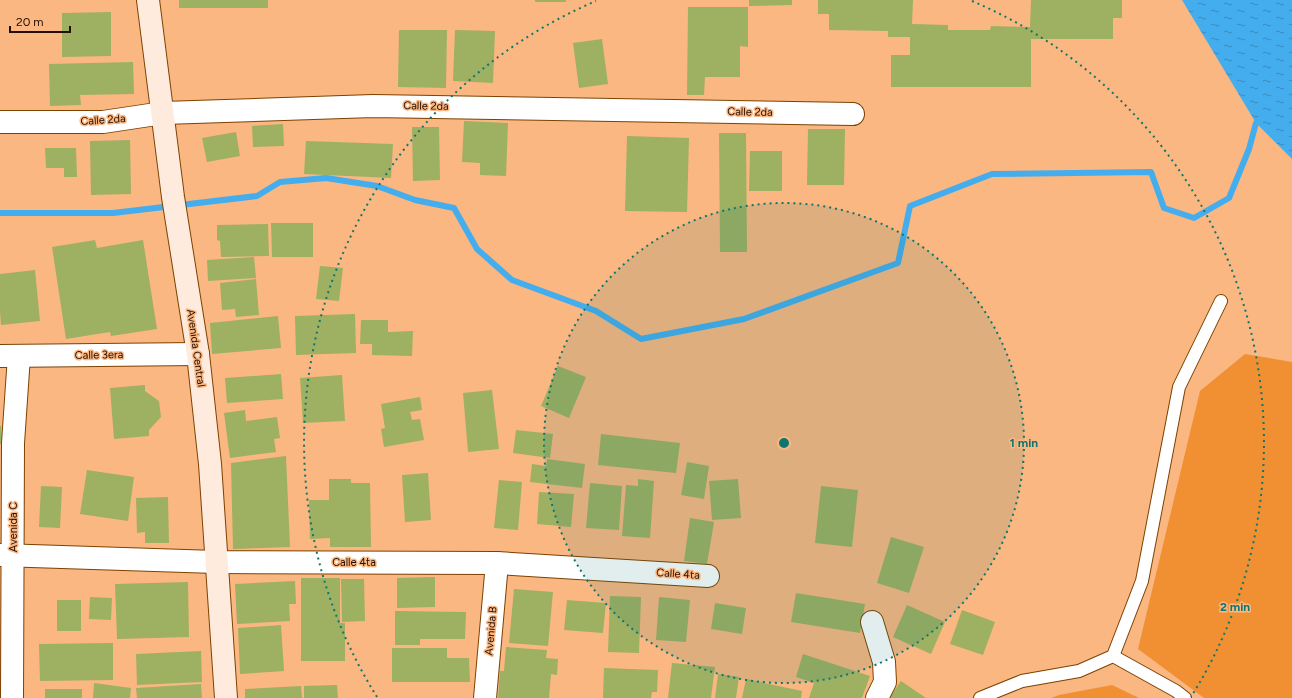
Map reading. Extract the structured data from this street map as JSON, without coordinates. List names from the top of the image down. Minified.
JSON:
{"streets":{"street":["Calle 2da","Avenida Central","Calle 3era","Avenida C","Calle 4ta","Avenida B"]},"crossings":[["Calle 2da","Avenida Central"],["Avenida Central","Calle 3era"],["Avenida Central","Calle 4ta"],["Calle 3era","Avenida C"],["Avenida C","Calle 4ta"],["Calle 4ta","Avenida B"]],"scale_bar":"20 m","rings":["1 min","2 min"]}
